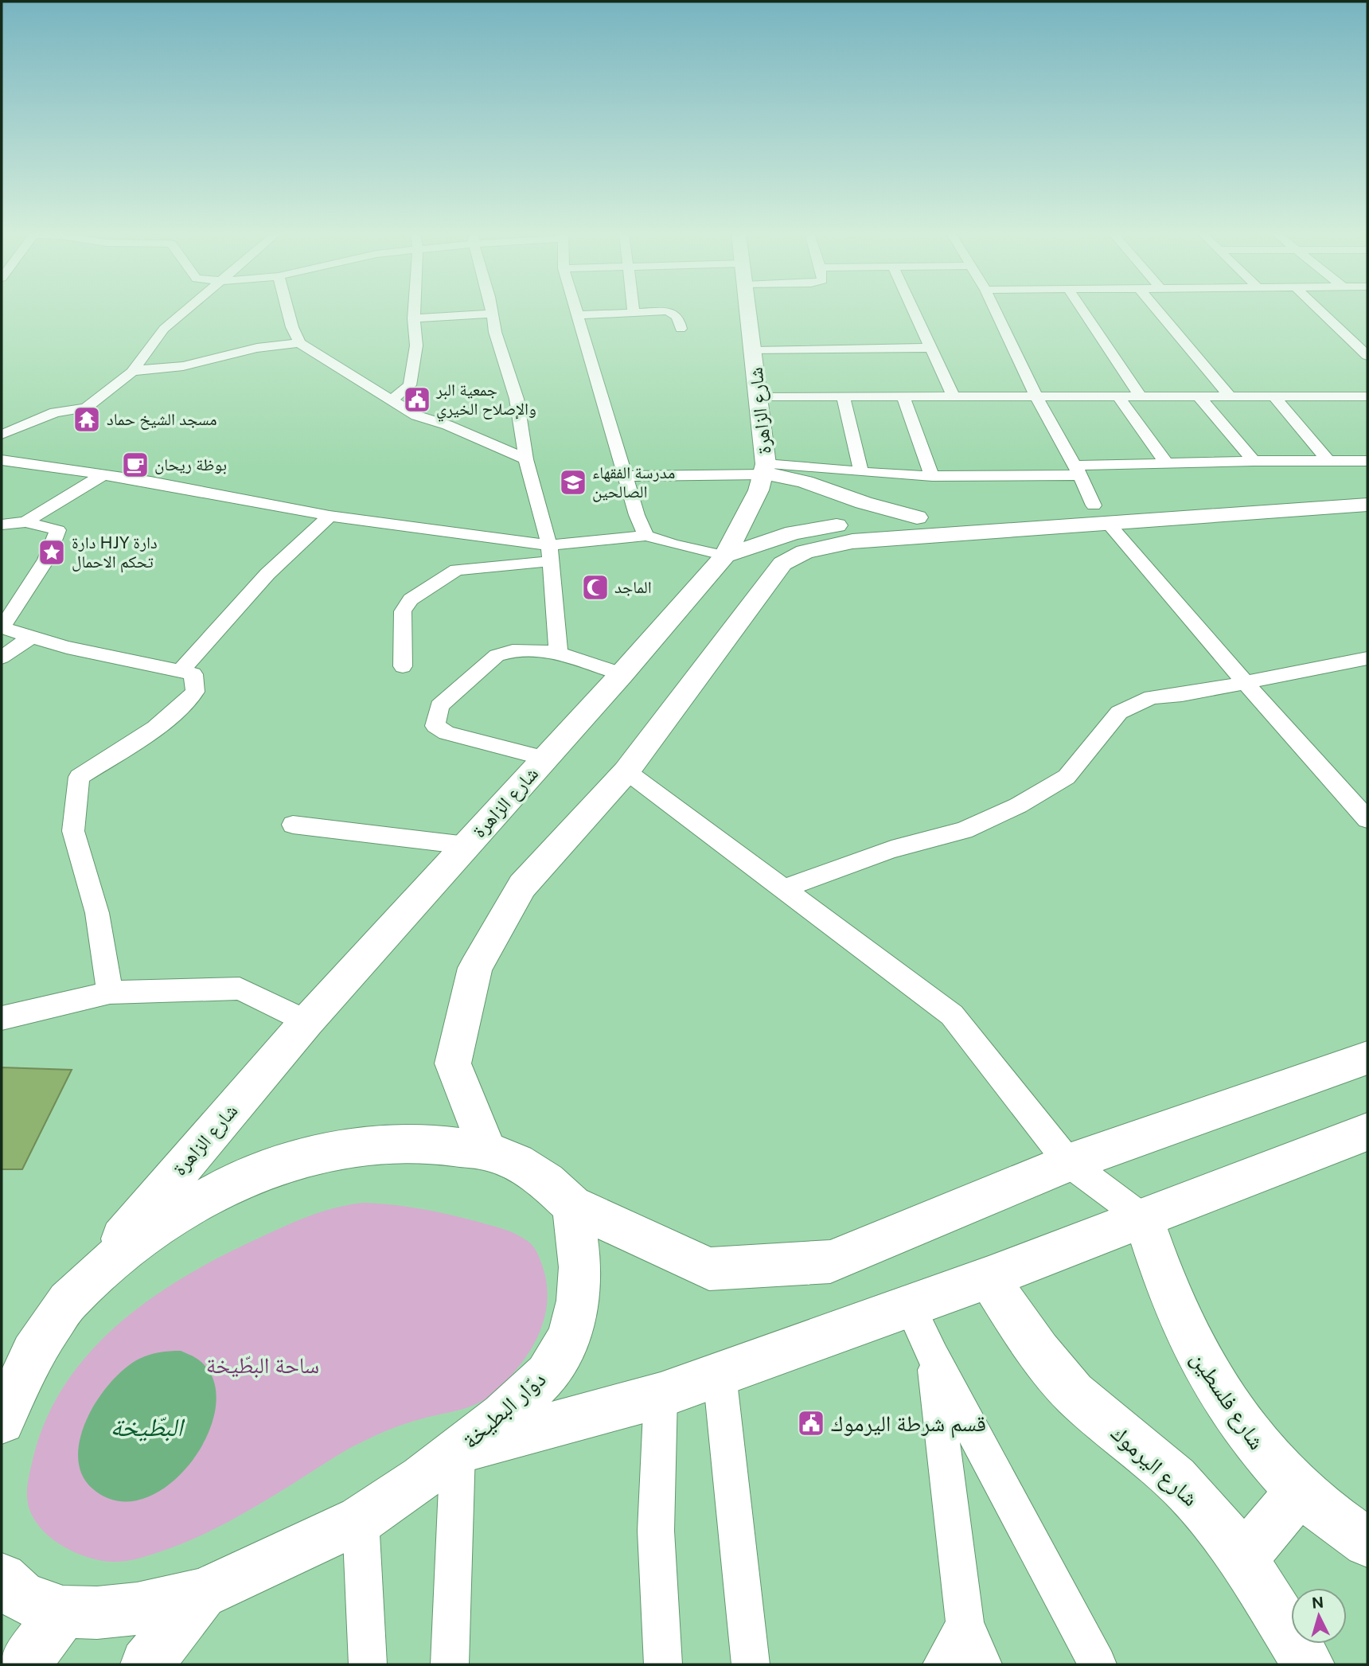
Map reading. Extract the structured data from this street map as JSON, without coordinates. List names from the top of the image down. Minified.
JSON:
{"streets":{"main road":["شارع الزاهرة","شارع فلسطين","دوّار البطيخة","شارع اليرموك"]},"water":["البطّيخة"],"parks":["ساحة البطّيخة"],"places":{"public building":["جمعية البر والإصلاح الخيري","قسم شرطة اليرموك"],"temple":["مسجد الشيخ حماد"],"cafe":["بوظة ريحان"],"school or university":["مدرسة الفقهاء الصالحين"],"place":["دارة HJY دارة تحكم الاحمال"],"mosque":["الماجد"]},"north":"top"}
